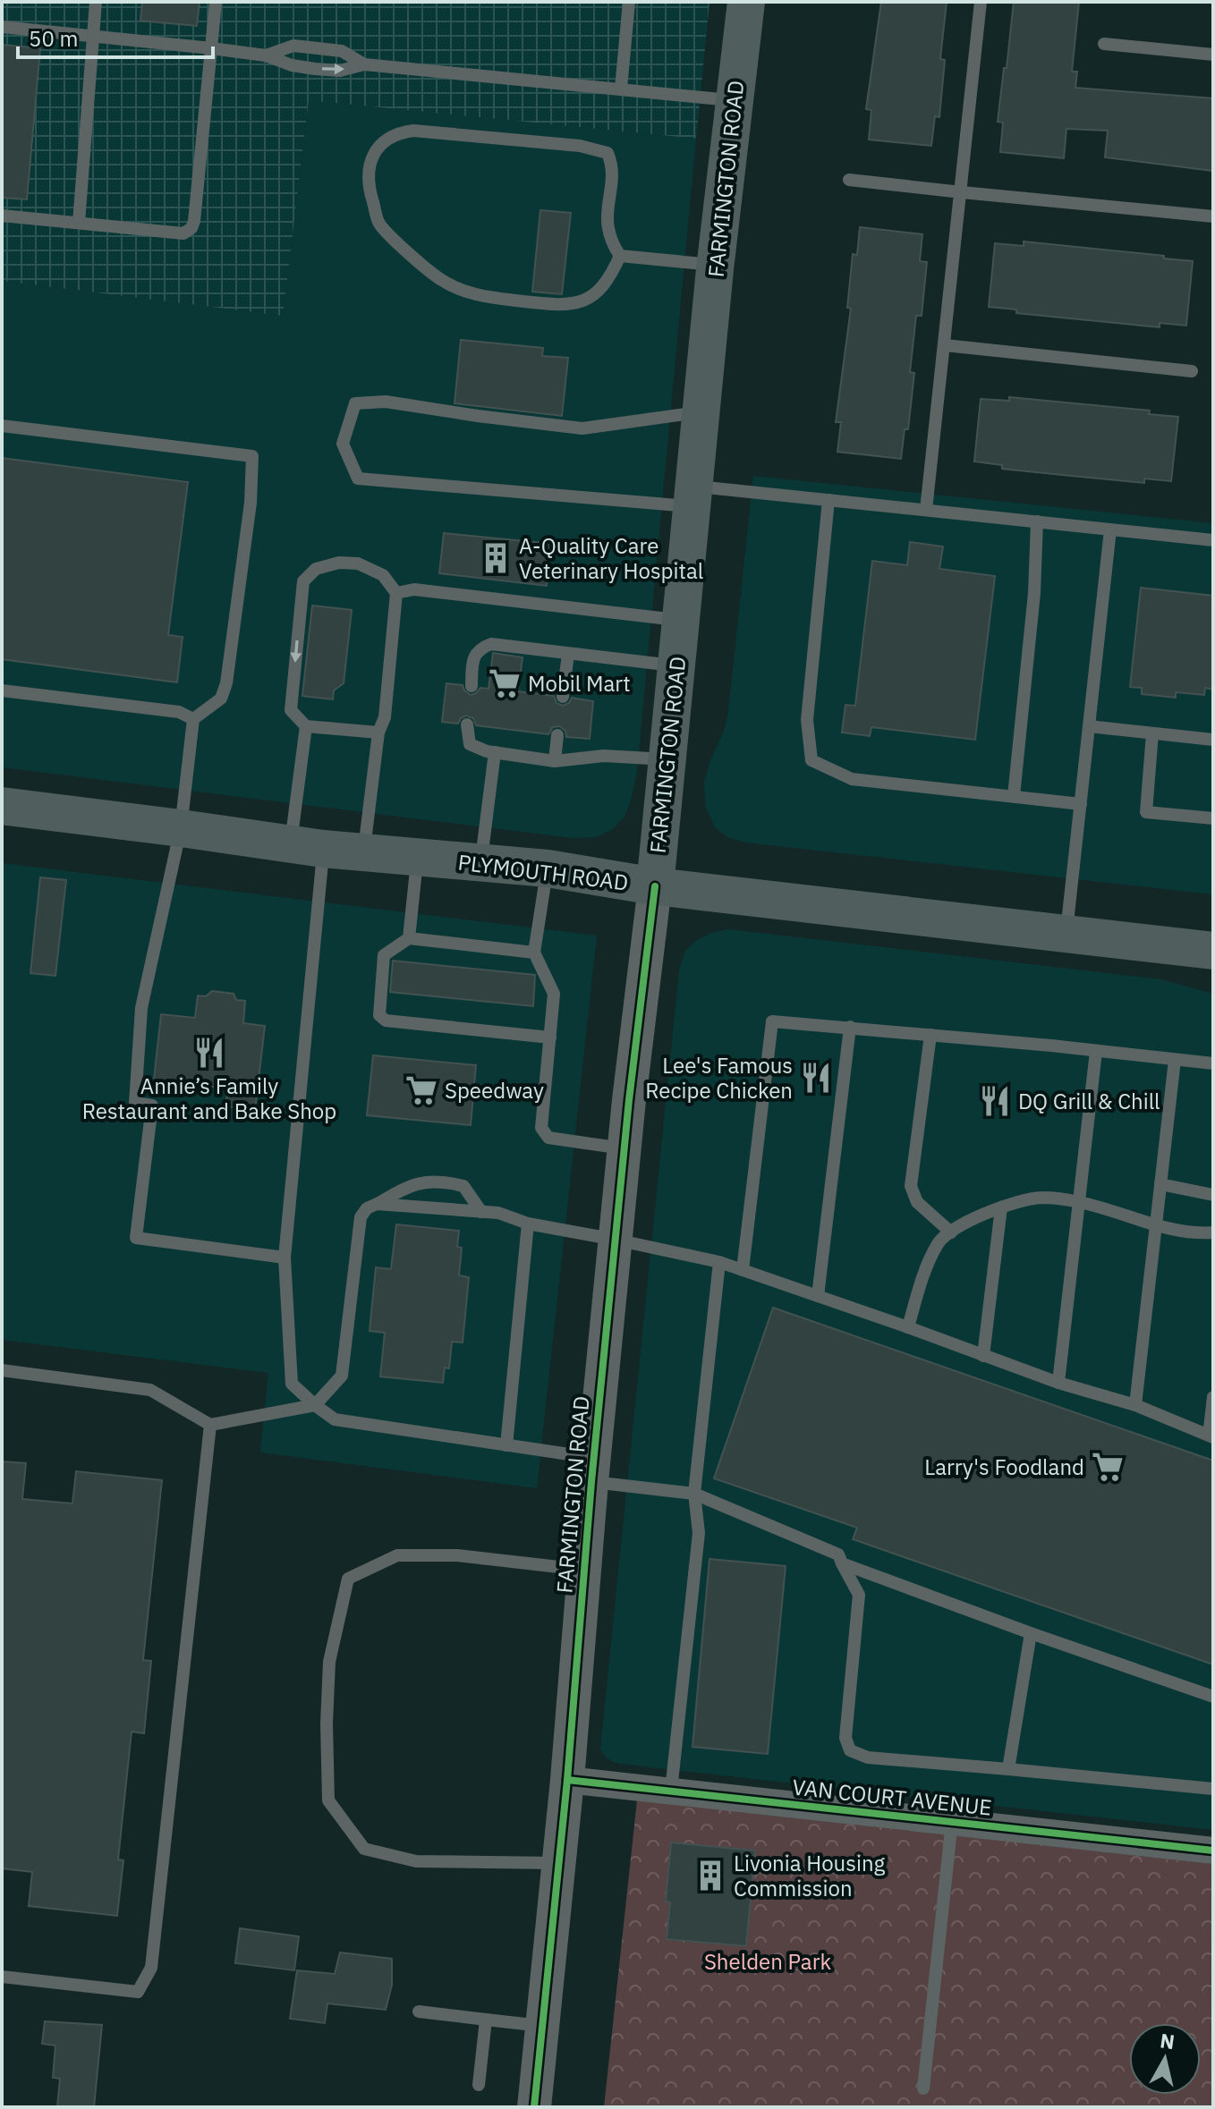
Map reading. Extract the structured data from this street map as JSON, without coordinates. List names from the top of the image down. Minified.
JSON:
{"streets":{"main road":["FARMINGTON ROAD","PLYMOUTH ROAD"],"street":["VAN COURT AVENUE"]},"crossings":[["FARMINGTON ROAD","PLYMOUTH ROAD"],["FARMINGTON ROAD","VAN COURT AVENUE"]],"parks":["Shelden Park"],"places":{"building":["A-Quality Care Veterinary Hospital","Livonia Housing Commission"],"supermarket":["Mobil Mart","Speedway","Larry's Foodland"],"restaurant":["Annie’s Family Restaurant and Bake Shop","Lee's Famous Recipe Chicken","DQ Grill & Chill"]},"scale_bar":"50 m","north":"top"}
